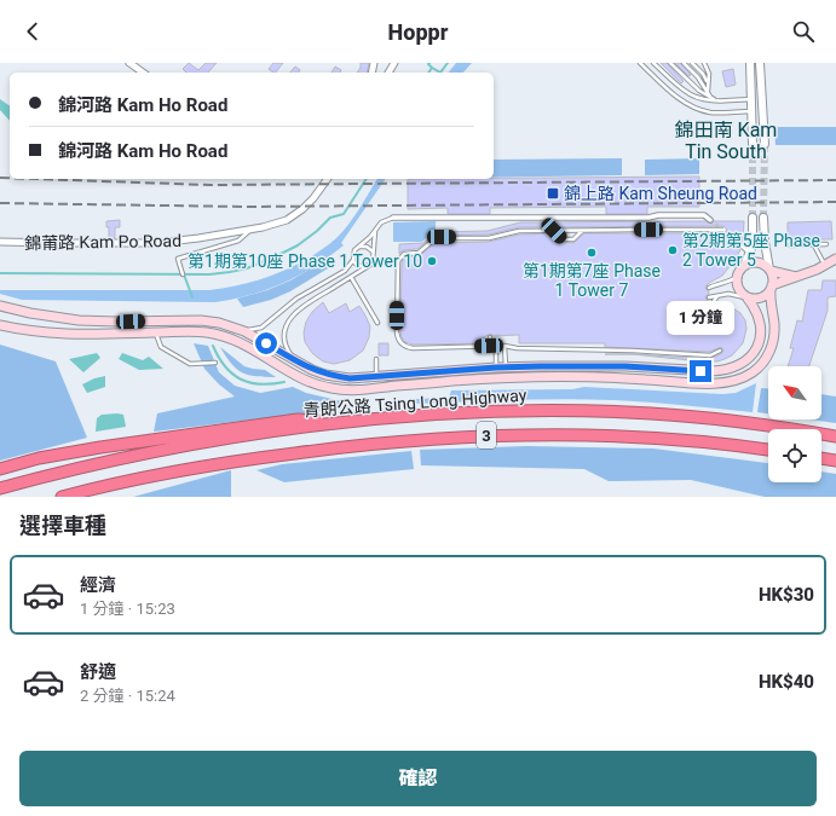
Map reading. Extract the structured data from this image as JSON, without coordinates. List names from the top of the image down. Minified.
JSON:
{"streets":{"highway":["青朗公路 Tsing Long Highway","3"],"street":["錦莆路 Kam Po Road"]},"districts":["錦田南 Kam Tin South"],"places":{"transit":["錦上路 Kam Sheung Road"],"other":["第2期第5座 Phase 2 Tower 5","第1期第7座 Phase 1 Tower 7","第1期第10座 Phase 1 Tower 10"]},"north":"top left","page":{"header":"Hoppr","banner":["錦河路 Kam Ho Road","錦河路 Kam Ho Road"],"bubble":"1 分鐘","heading":"選擇車種","list":[{"name":"經濟","note":"1 分鐘 · 15:23","value":"HK$30"},{"name":"舒適","note":"2 分鐘 · 15:24","value":"HK$40"}],"buttons":"確認"}}
